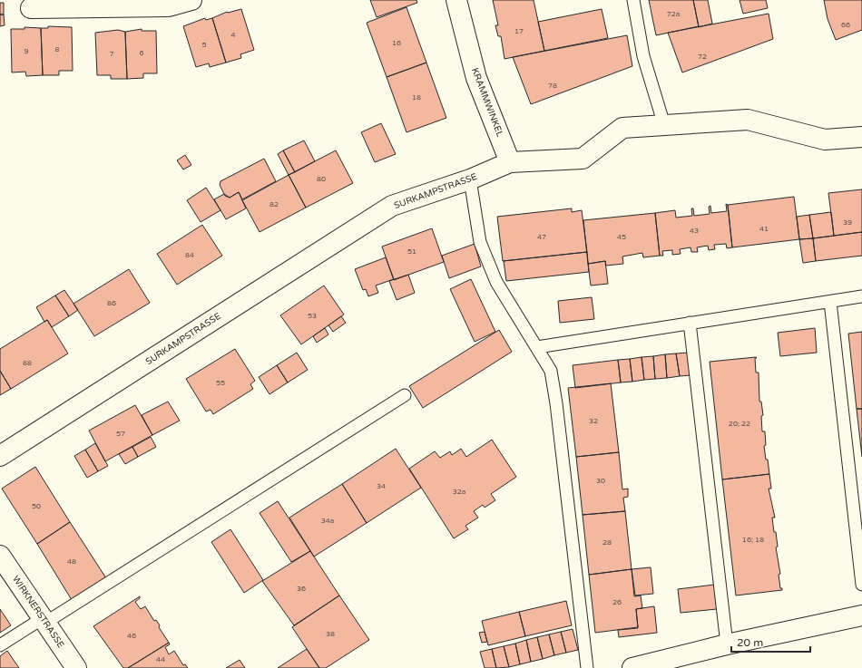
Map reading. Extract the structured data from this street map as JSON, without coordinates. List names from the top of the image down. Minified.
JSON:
{"streets":{"street":["KRAMMWINKEL","SURKAMPSTRASSE","WIRKNERSTRASSE"]},"crossings":[["KRAMMWINKEL","SURKAMPSTRASSE"]],"house_numbers":["72a","66","17","4","16","5","8","9","6","7","72","78","18","80","82","39","41","43","47","45","51","84","86","53","88","55","32","20; 22","57","30","34","32a","50","34a","16; 18","28","48","36","26","38","46","44"],"scale_bar":"20 m"}
